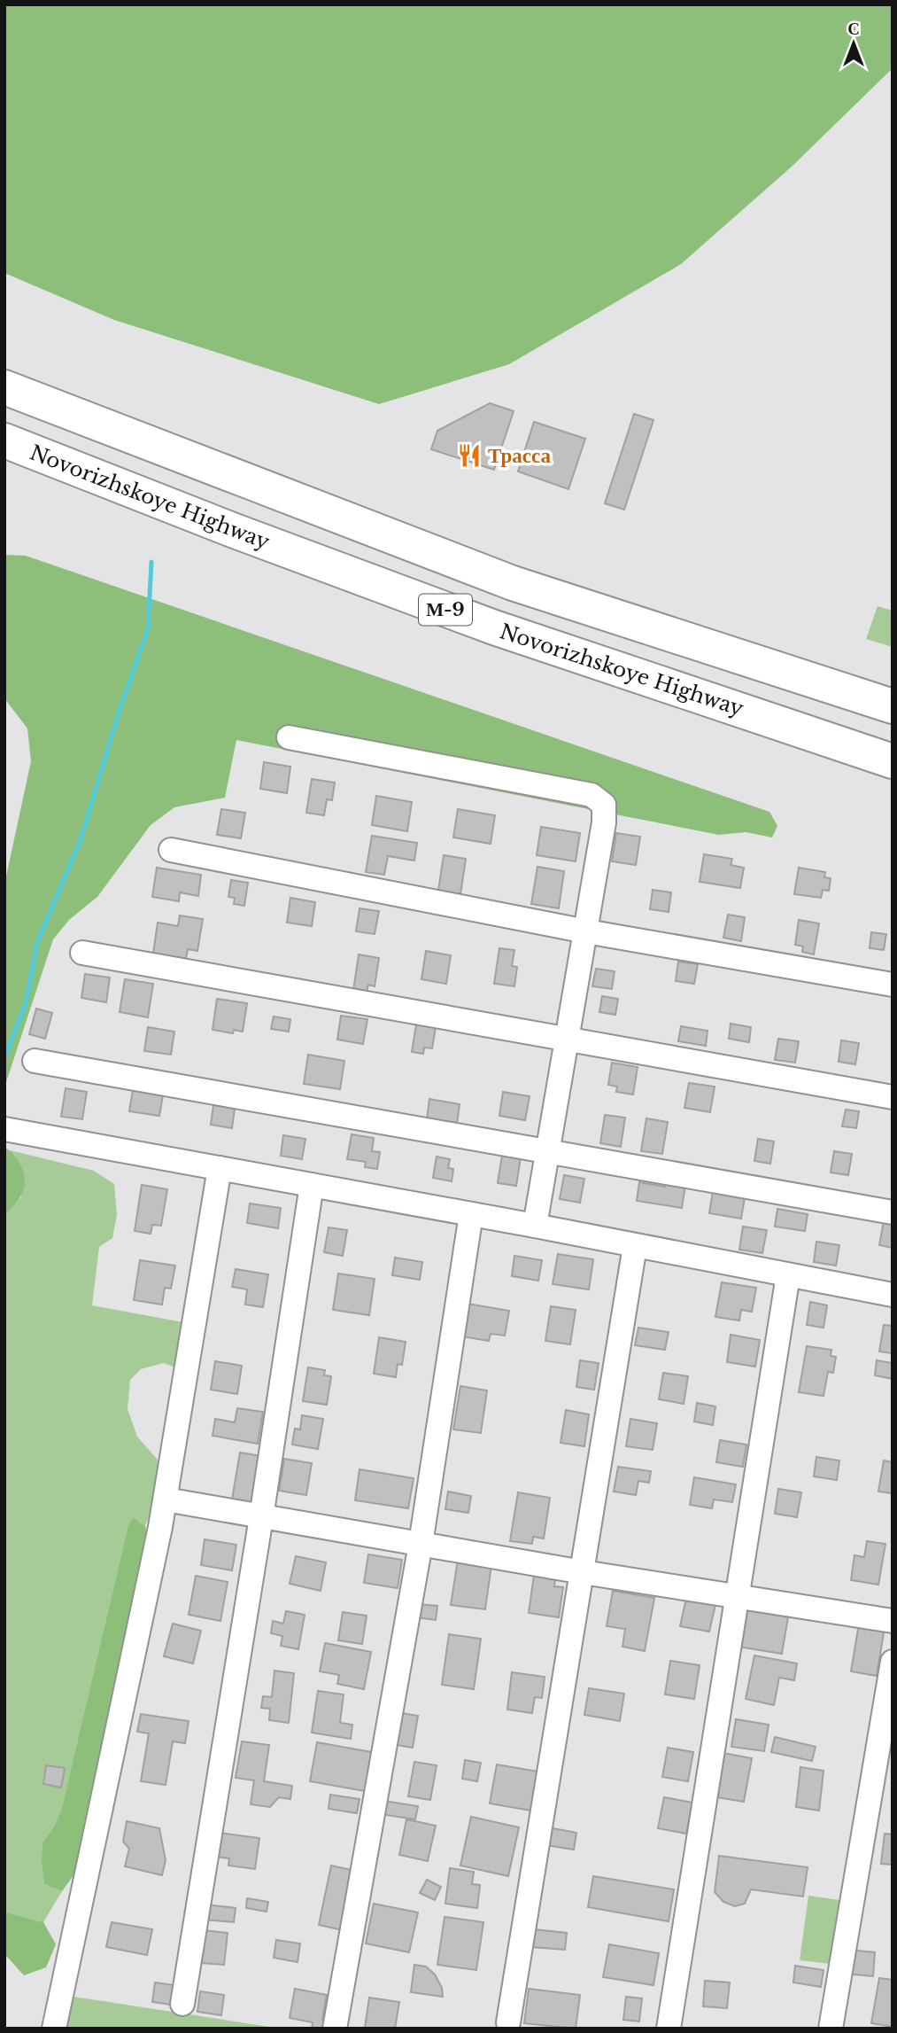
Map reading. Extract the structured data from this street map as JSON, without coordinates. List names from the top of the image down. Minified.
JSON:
{"streets":{"highway":["Novorizhskoye Highway","М-9"]},"places":{"restaurant":["Трасса"]},"north":"top"}
